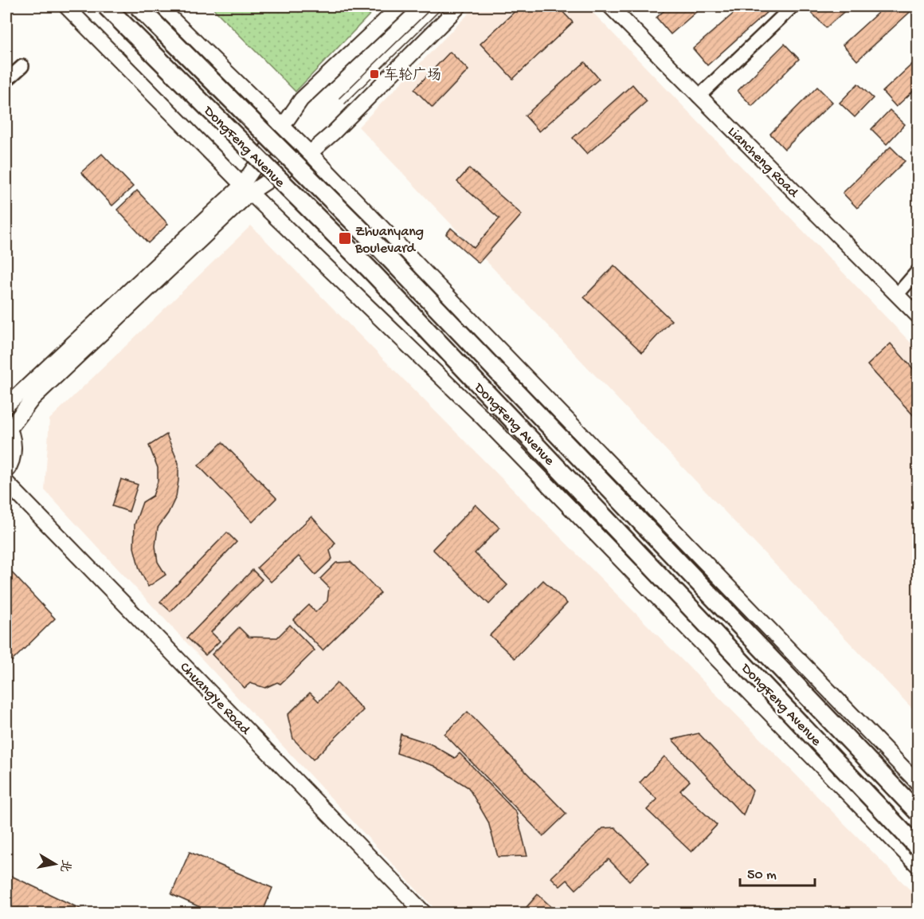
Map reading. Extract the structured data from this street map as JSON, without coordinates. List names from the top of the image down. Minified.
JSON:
{"streets":{"highway":["DongFeng Avenue"],"main road":["Liancheng Road","ChuangYe Road"]},"places":{"transit":["车轮广场","Zhuanyang Boulevard"]},"scale_bar":"50 m","north":"right"}
